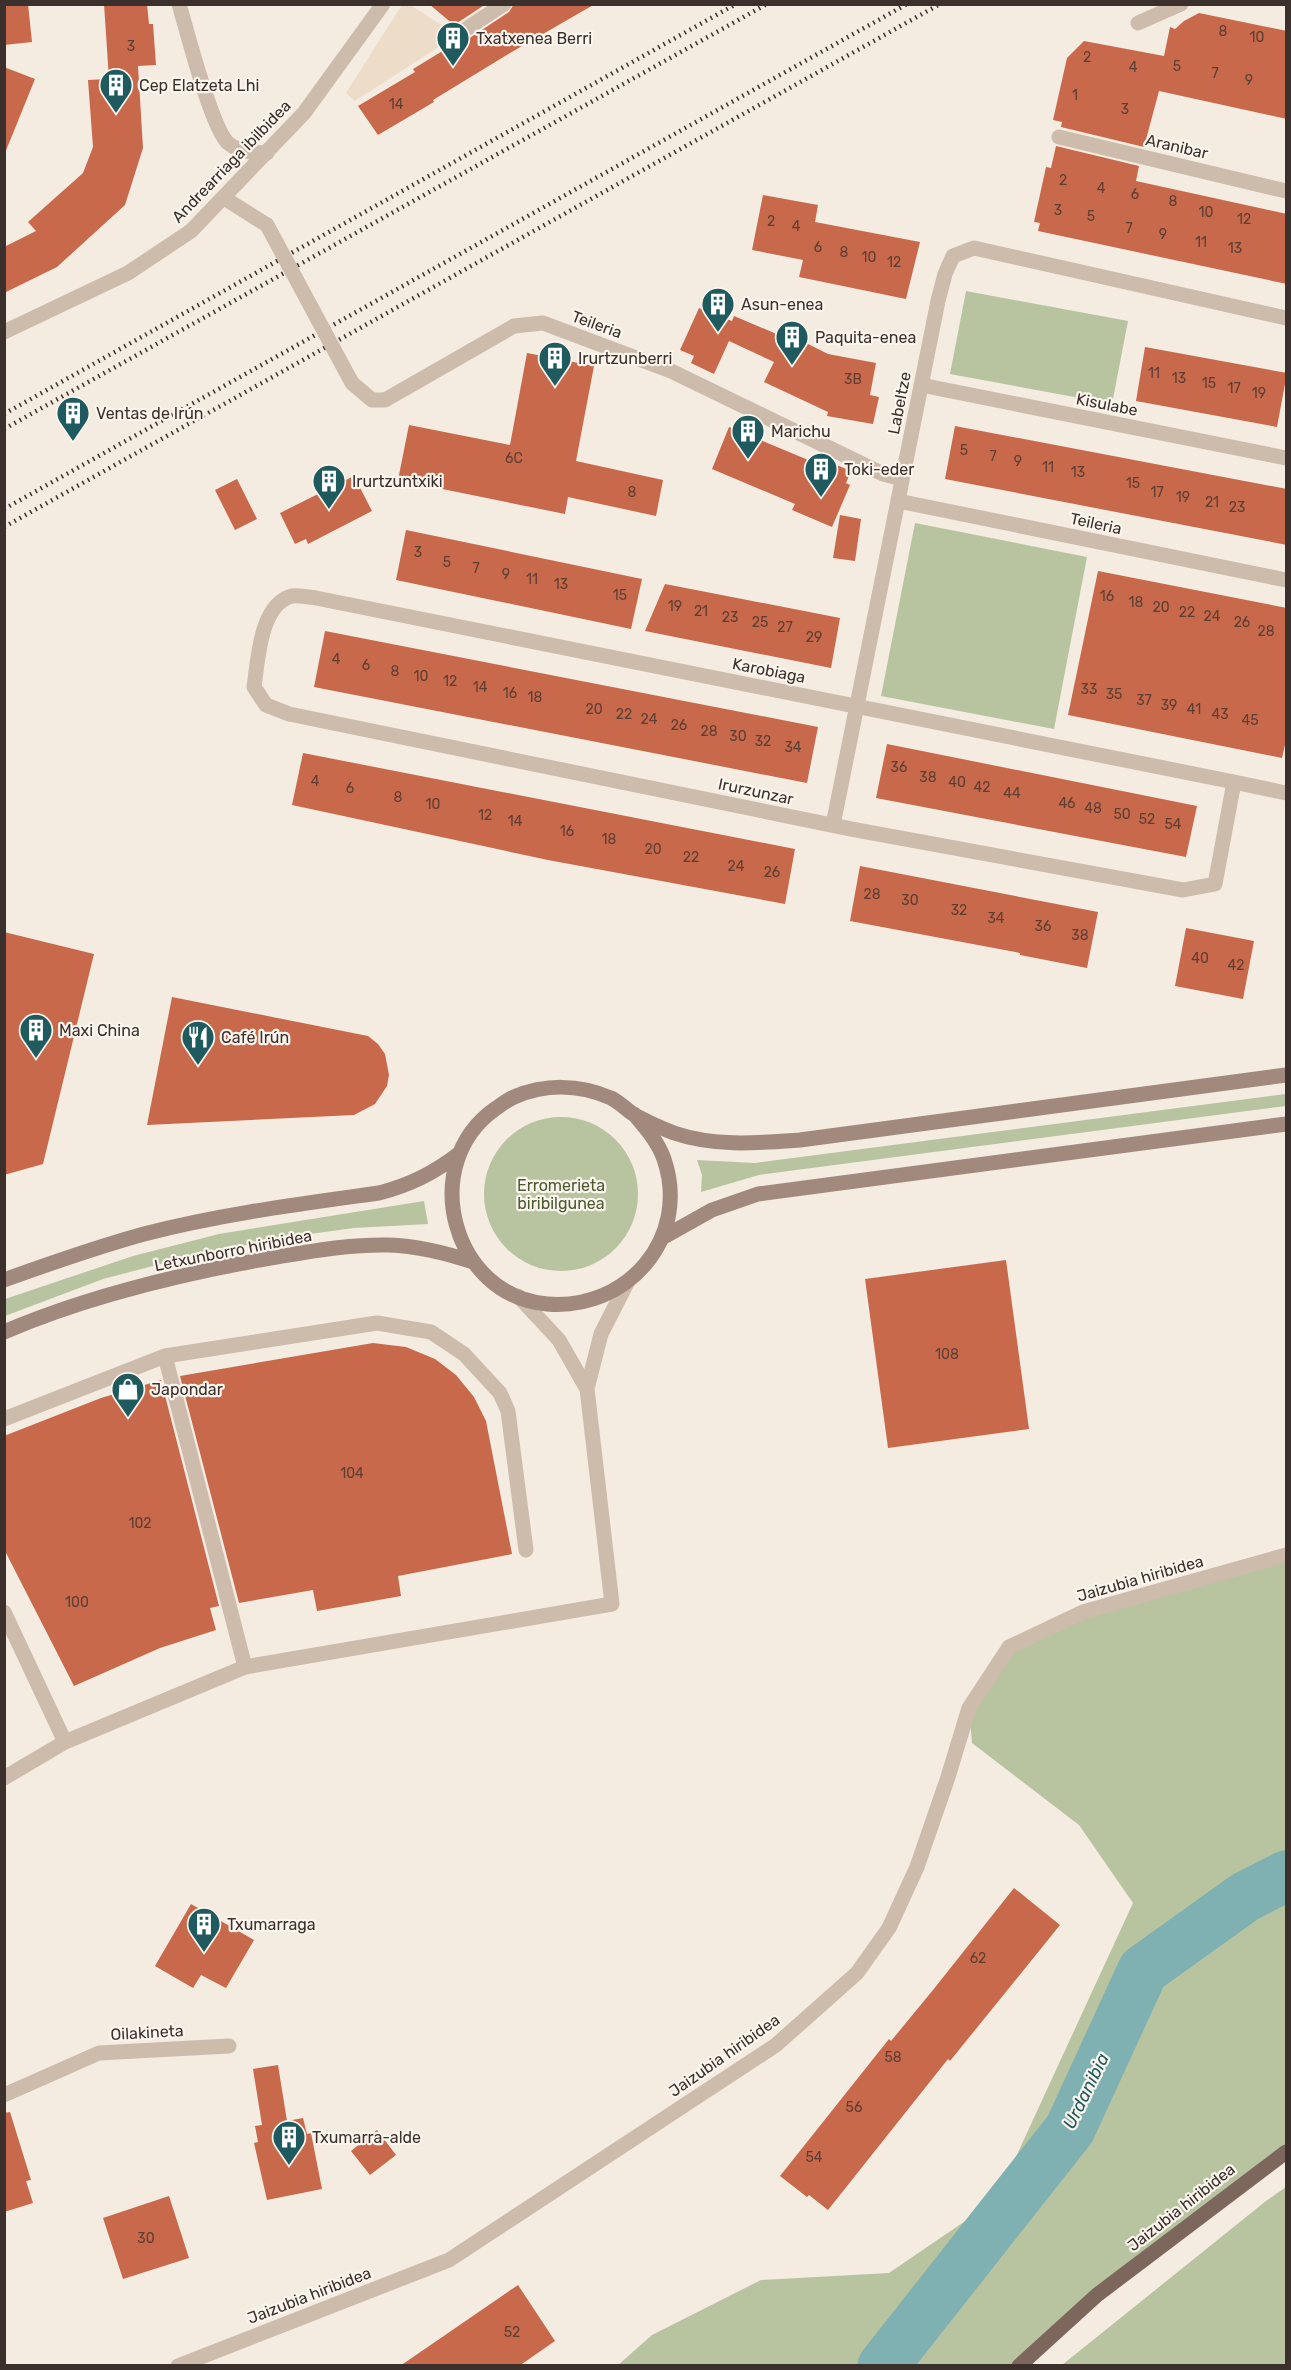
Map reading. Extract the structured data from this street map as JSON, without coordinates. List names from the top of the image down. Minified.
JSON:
{"streets":{"main road":["Letxunborro hiribidea","Jaizubia hiribidea"],"street":["Aranibar","Andrearriaga ibilbidea","Teileria","Labeltze","Kisulabe","Karobiaga","Irurzunzar","Oilakineta"]},"crossings":[["Andrearriaga ibilbidea","Teileria"],["Teileria","Labeltze"],["Labeltze","Kisulabe"],["Labeltze","Karobiaga"],["Labeltze","Irurzunzar"],["Karobiaga","Irurzunzar"]],"water":["Urdanibia"],"parks":["Erromerieta biribilgunea"],"places":{"building":["Txatxenea Berri","Cep Elatzeta Lhi","Asun-enea","Paquita-enea","Irurtzunberri","Ventas de Irún","Marichu","Toki-eder","Irurtzuntxiki","Maxi China","Txumarraga","Txumarra-alde"],"restaurant":["Café Irún"],"shop":["Japondar"]},"house_numbers":["8","10","3","2","5","4","7","9","1","14","3","2","4","6","8","3","10","5","12","2","4","7","9","11","6","13","8","10","12","11","13","3B","15","17","19","5","7","6C","9","11","13","15","8","17","19","21","23","3","5","7","9","11","13","15","16","18","19","20","21","22","24","23","25","26","27","28","29","4","6","8","10","12","14","33","16","35","18","37","39","20","41","22","43","24","45","26","28","30","32","34","36","38","4","40","42","6","44","8","46","10","48","50","12","52","14","54","16","18","20","22","24","26","28","30","32","34","36","38","40","42","108","104","102","100","62","58","56","54","30","52"]}
